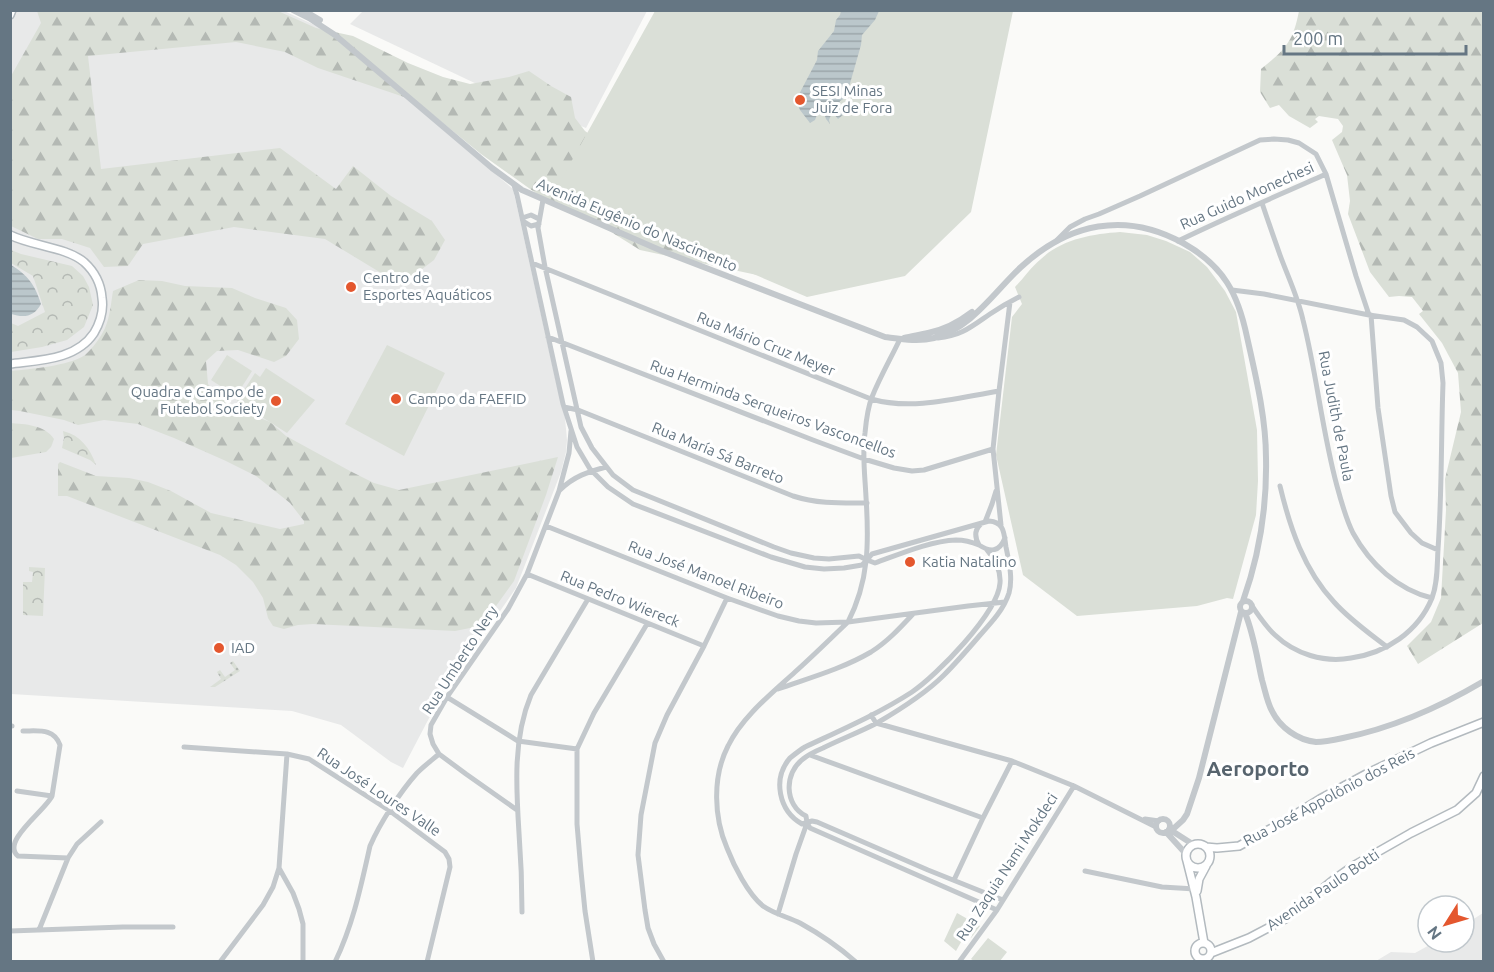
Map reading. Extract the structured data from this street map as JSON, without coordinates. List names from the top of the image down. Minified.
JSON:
{"streets":{"main road":["Rua José Appolônio dos Reis","Avenida Paulo Botti"],"street":["Rua Guido Monechesi","Avenida Eugênio do Nascimento","Rua Mário Cruz Meyer","Rua Herminda Serqueiros Vasconcellos","Rua Judith de Paula","Rua María Sá Barreto","Rua José Manoel Ribeiro","Rua Pedro Wiereck","Rua Umberto Nery","Rua José Loures Valle","Rua Zaquia Nami Mokdeci"]},"crossings":[["Rua Guido Monechesi","Avenida Eugênio do Nascimento"],["Rua Guido Monechesi","Rua Judith de Paula"],["Rua José Manoel Ribeiro","Rua Umberto Nery"],["Rua Pedro Wiereck","Rua Umberto Nery"]],"districts":["Aeroporto"],"places":["SESI Minas Juiz de Fora","Centro de Esportes Aquáticos","Campo da FAEFID","Quadra e Campo de Futebol Society","Katia Natalino","IAD"],"scale_bar":"200 m","north":"bottom left"}
